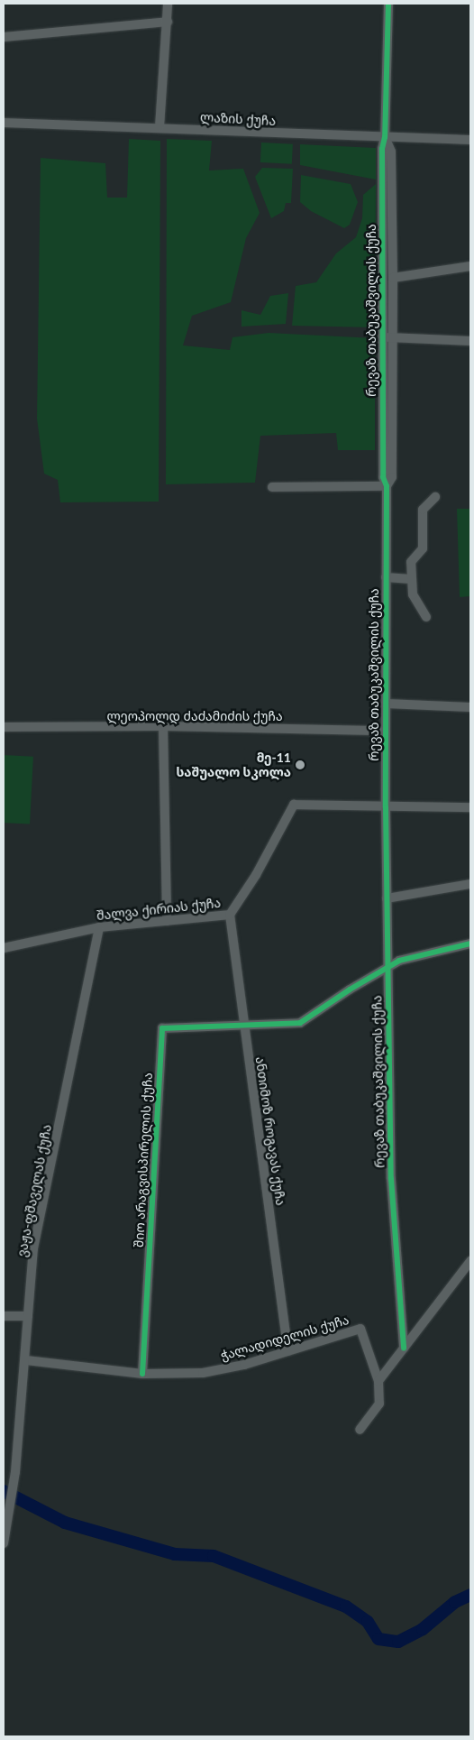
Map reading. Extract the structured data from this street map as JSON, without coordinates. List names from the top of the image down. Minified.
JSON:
{"streets":{"street":["ლაზის ქუჩა","რევაზ თაბუკაშვილის ქუჩა","ლეოპოლდ ძაძამიძის ქუჩა","შალვა ქირიას ქუჩა","ანთიმოზ როგავას ქუჩა","შიო არაგვისპირელის ქუჩა","ვაჟა-ფშაველას ქუჩა","ჭალადიდელის ქუჩა"]},"crossings":[["ლაზის ქუჩა","რევაზ თაბუკაშვილის ქუჩა"],["რევაზ თაბუკაშვილის ქუჩა","ლეოპოლდ ძაძამიძის ქუჩა"],["რევაზ თაბუკაშვილის ქუჩა","შალვა ქირიას ქუჩა"],["შალვა ქირიას ქუჩა","ანთიმოზ როგავას ქუჩა"],["შალვა ქირიას ქუჩა","ვაჟა-ფშაველას ქუჩა"],["ანთიმოზ როგავას ქუჩა","შიო არაგვისპირელის ქუჩა"],["ანთიმოზ როგავას ქუჩა","ჭალადიდელის ქუჩა"],["შიო არაგვისპირელის ქუჩა","ჭალადიდელის ქუჩა"],["ვაჟა-ფშაველას ქუჩა","ჭალადიდელის ქუჩა"]],"places":["მე-11 საშუალო სკოლა"]}
